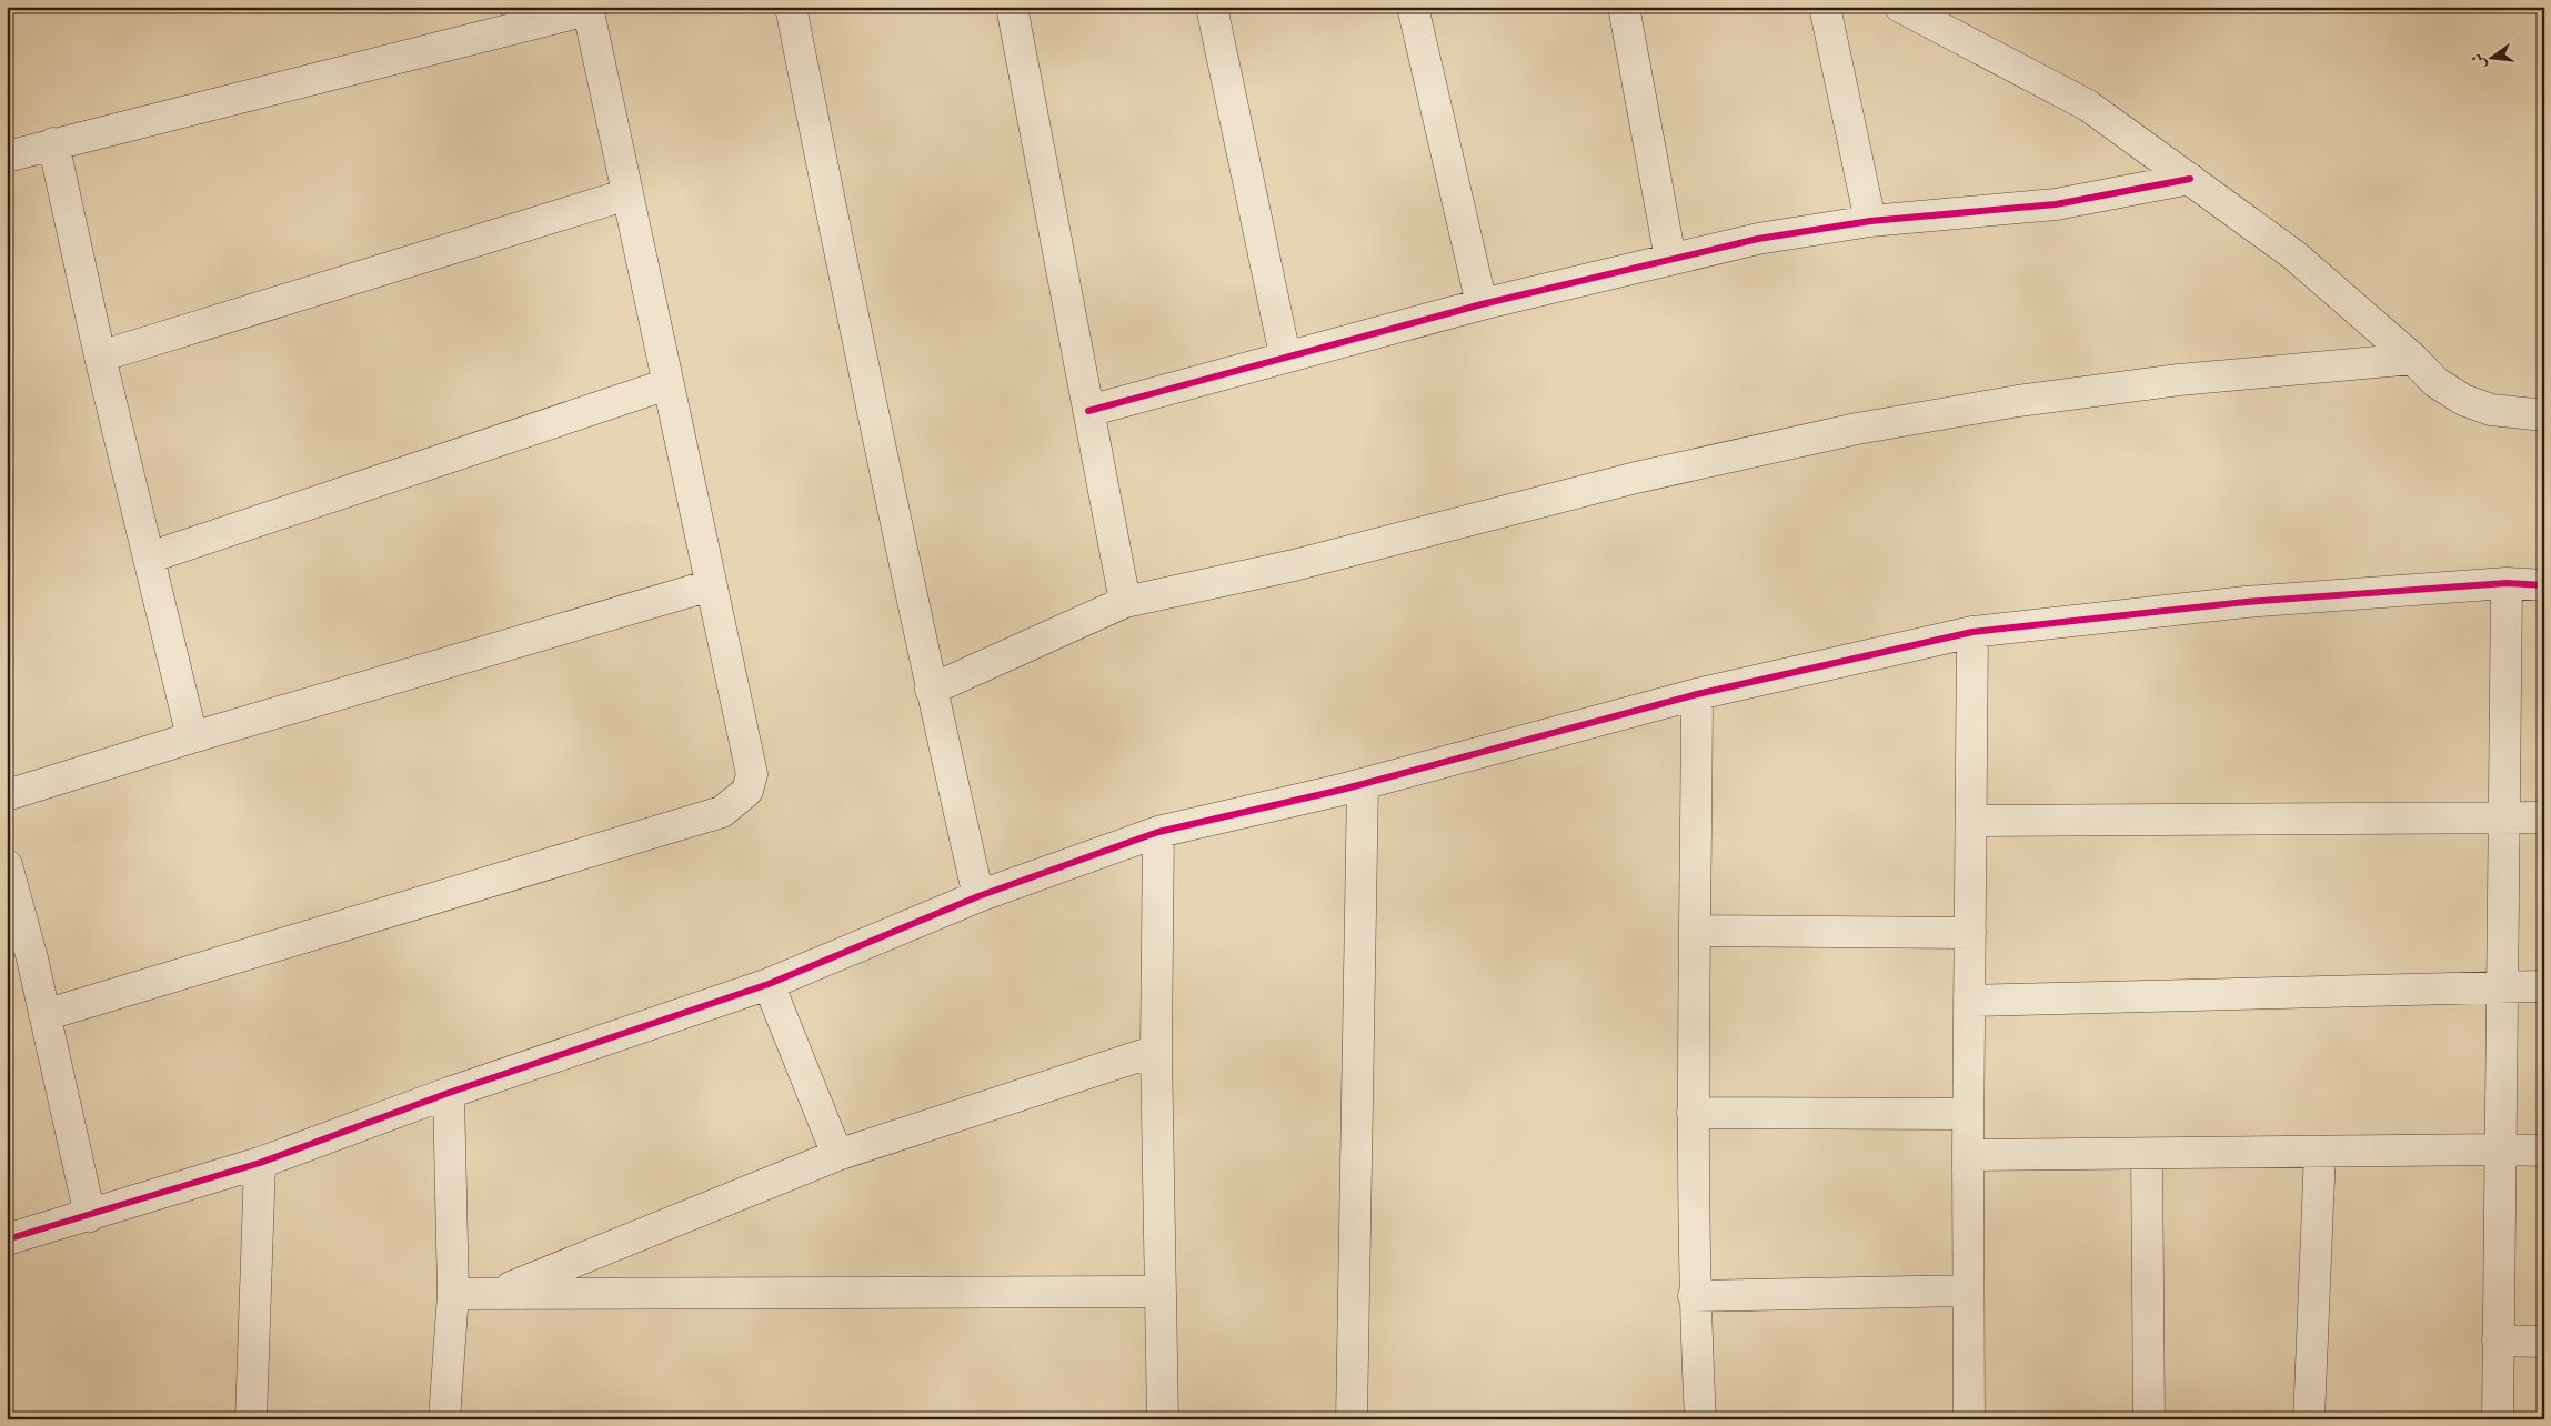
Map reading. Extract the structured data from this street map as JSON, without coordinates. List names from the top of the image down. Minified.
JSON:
{"north":"left"}
